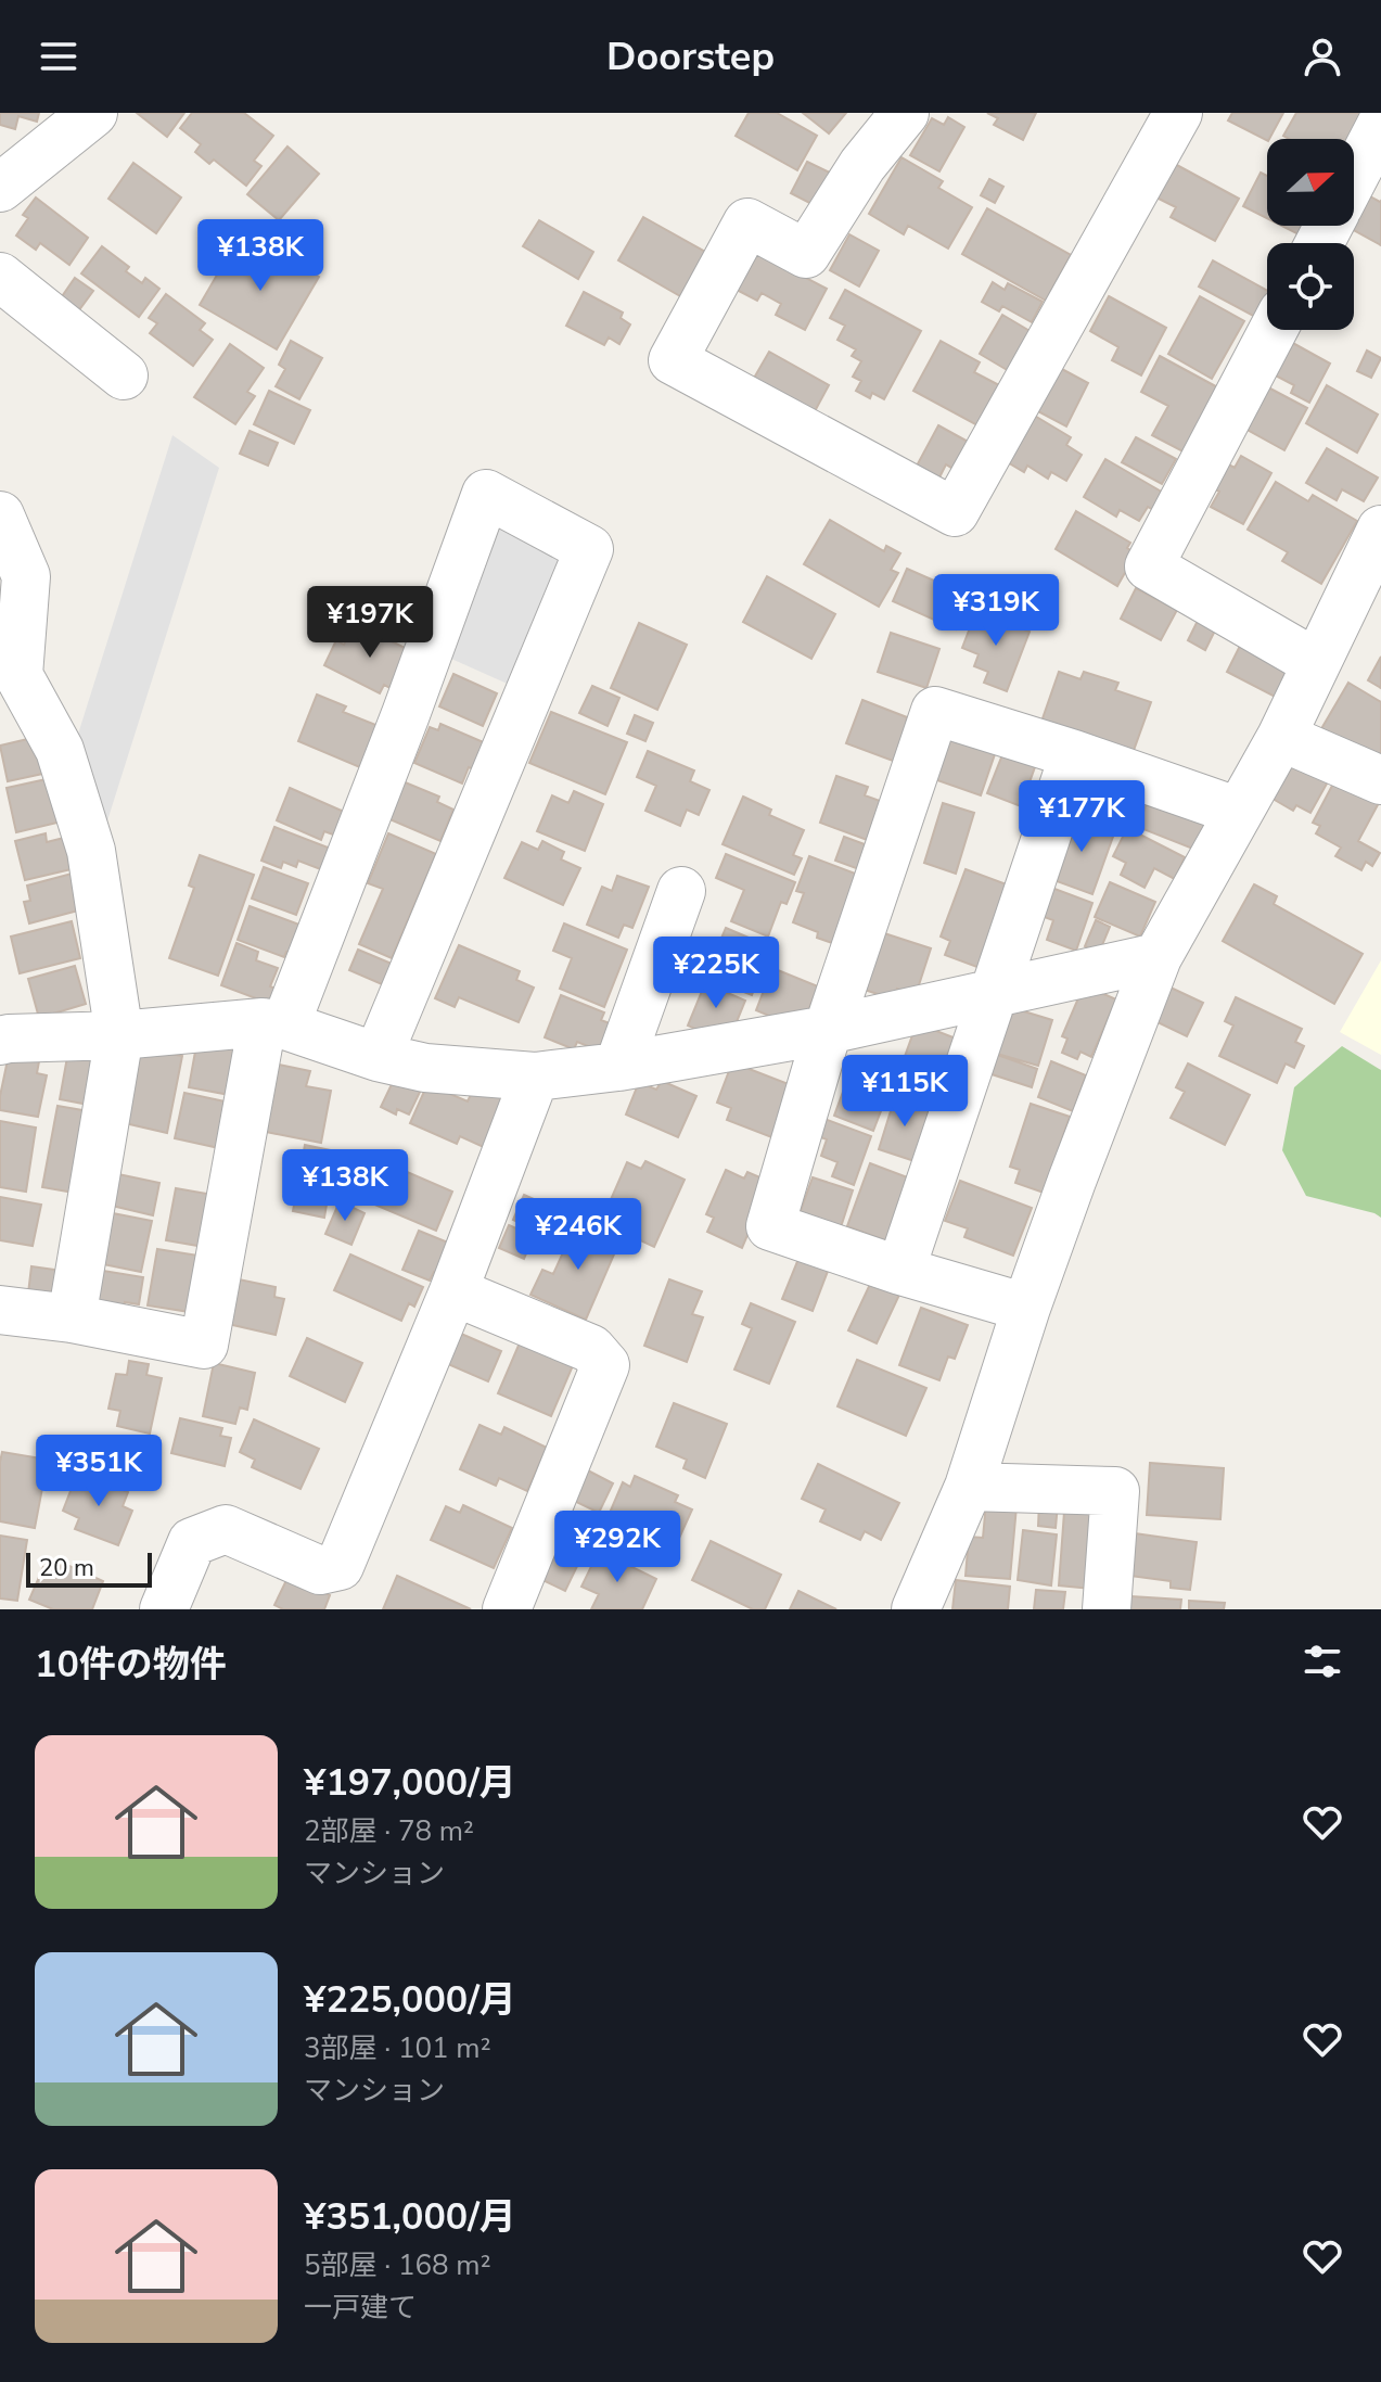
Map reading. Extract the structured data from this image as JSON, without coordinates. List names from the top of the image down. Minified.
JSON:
{"scale_bar":"20 m","north":"right","page":{"header":"Doorstep","price":["¥138K","¥319K","¥197K","¥177K","¥225K","¥115K","¥138K","¥246K","¥351K","¥292K"],"scale":"20 m","heading":"10件の物件","list":[{"name":"¥197,000/月","note":"2部屋 · 78 m² · マンション"},{"name":"¥225,000/月","note":"3部屋 · 101 m² · マンション"},{"name":"¥351,000/月","note":"5部屋 · 168 m² · 一戸建て"}]}}
